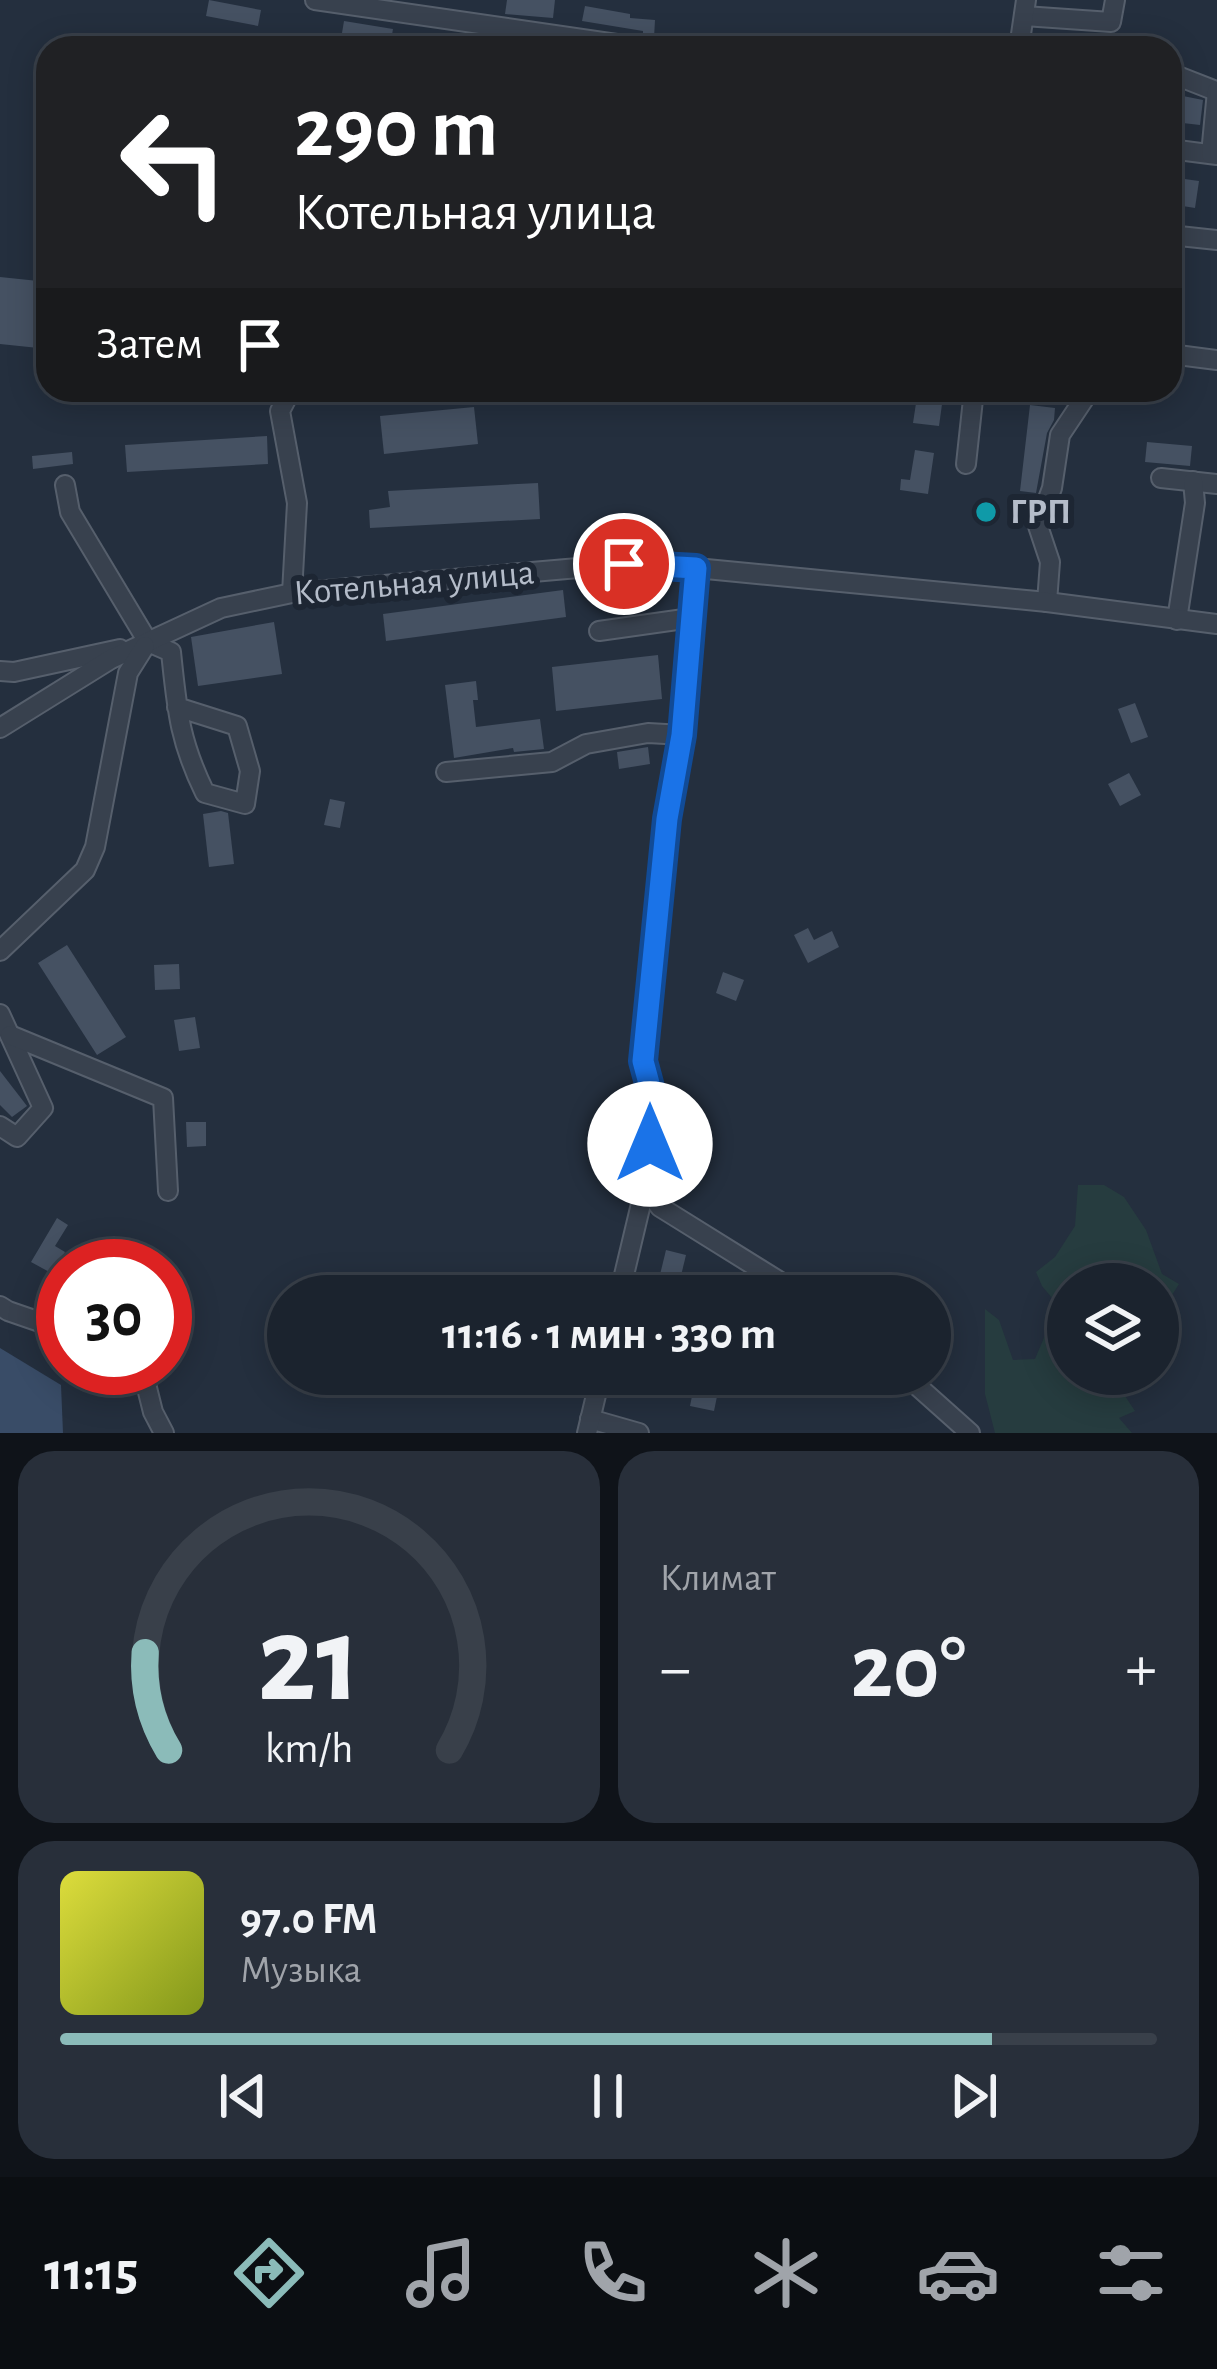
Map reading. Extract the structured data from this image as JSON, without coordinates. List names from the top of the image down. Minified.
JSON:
{"streets":{"street":["Котельная улица"]},"places":["ГРП"],"page":{"turn":["290 m","Котельная улица"],"then":"Затем","limit":"30","trip":"11:16 · 1 мин · 330 m","tile":"Климат","heat":["−","20°","+"],"song":["97.0 FM","Музыка"],"tabs":"11:15","gauge":["21","km/h"]}}
